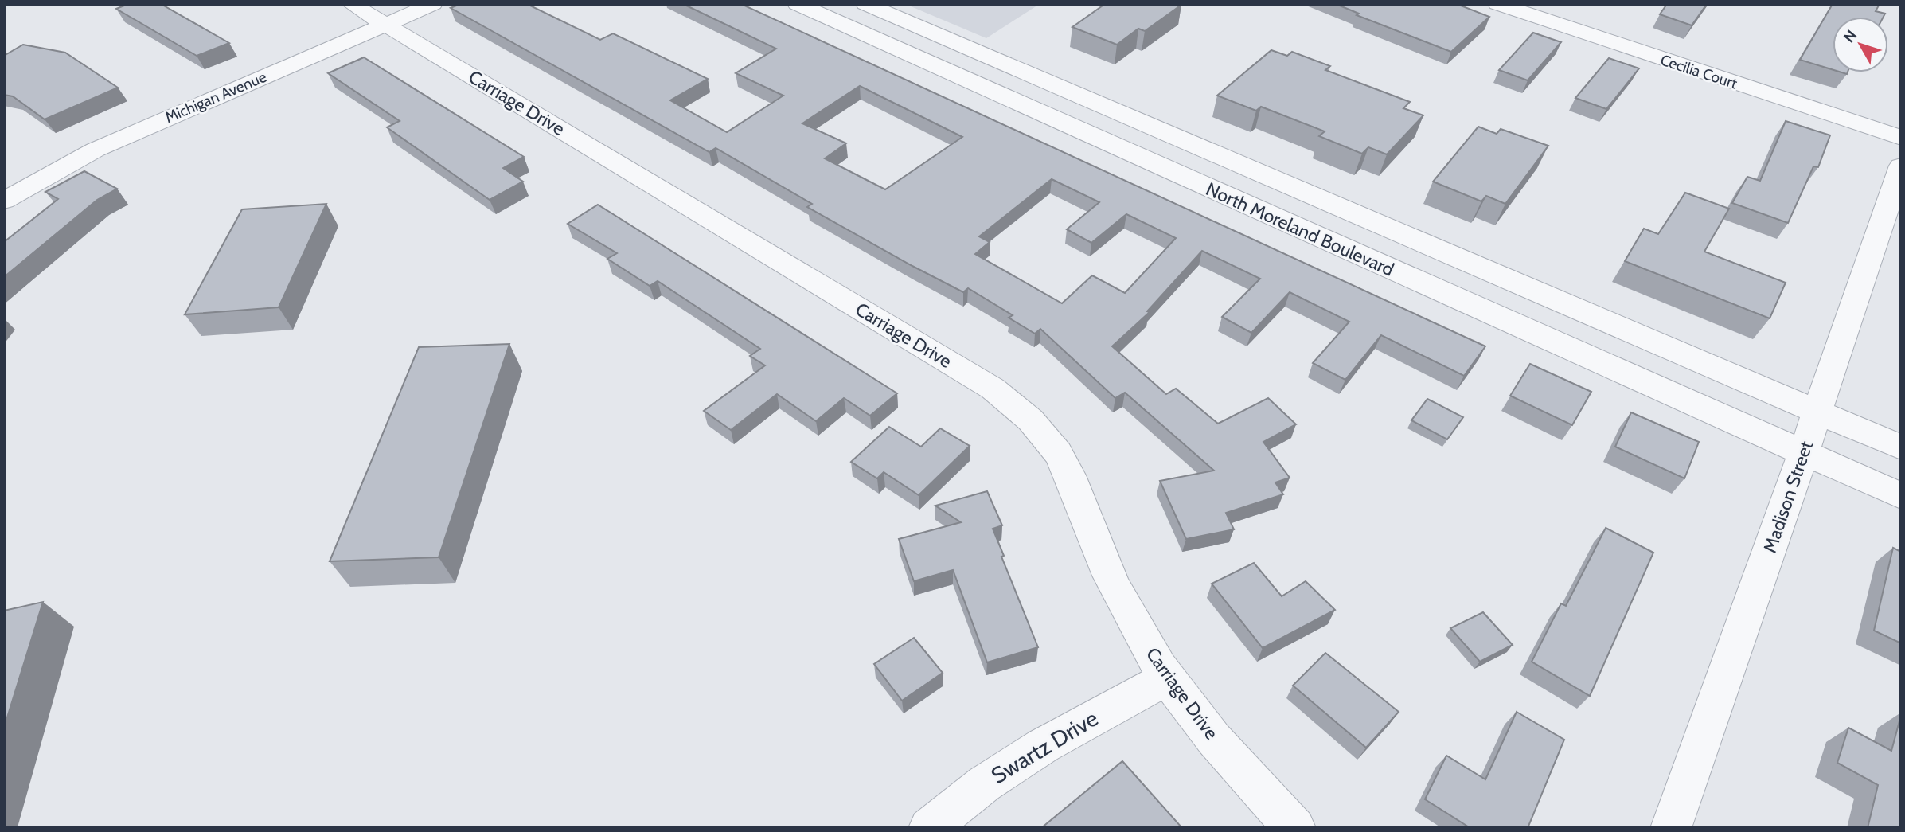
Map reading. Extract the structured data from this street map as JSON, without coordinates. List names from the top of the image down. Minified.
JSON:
{"streets":{"street":["Cecilia Court","Michigan Avenue","Carriage Drive","North Moreland Boulevard","Madison Street","Swartz Drive"]},"crossings":[["Michigan Avenue","Carriage Drive"],["Carriage Drive","Swartz Drive"],["North Moreland Boulevard","Madison Street"]],"north":"top left"}
